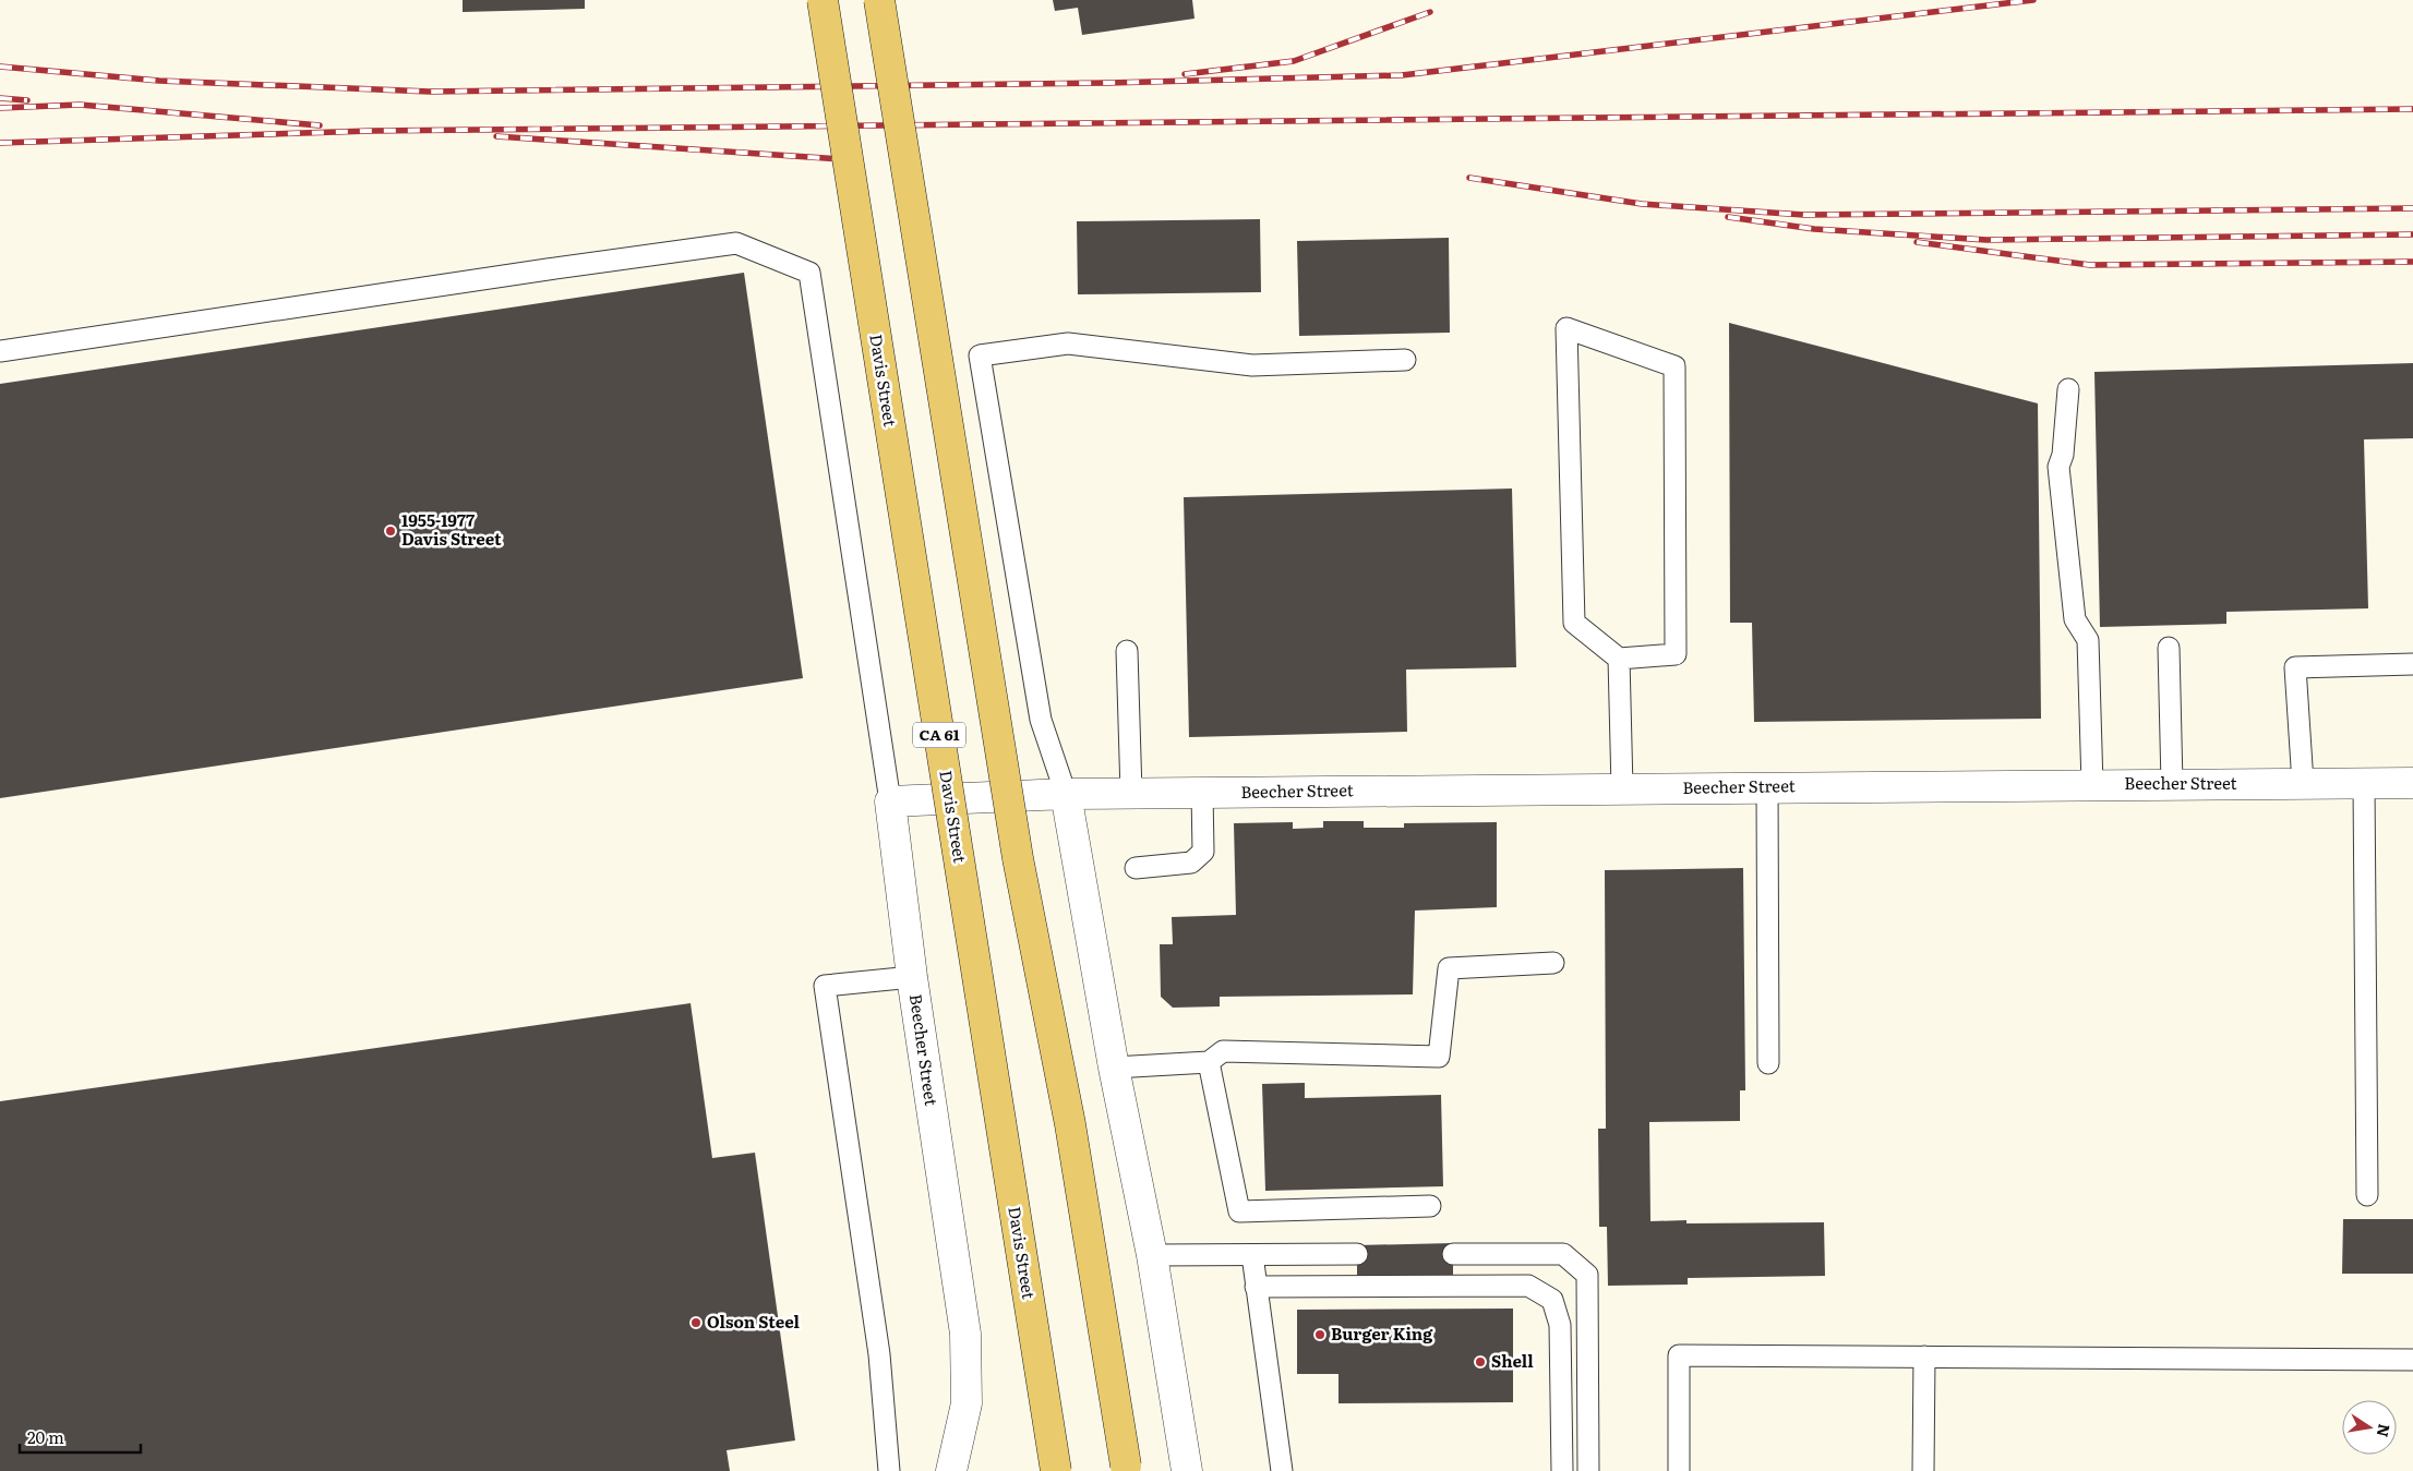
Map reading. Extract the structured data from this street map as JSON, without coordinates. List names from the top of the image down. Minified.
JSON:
{"streets":{"main road":["Davis Street","CA 61"],"street":["Beecher Street"]},"places":["1955-1977 Davis Street","Olson Steel","Burger King","Shell"],"scale_bar":"20 m","north":"right"}
